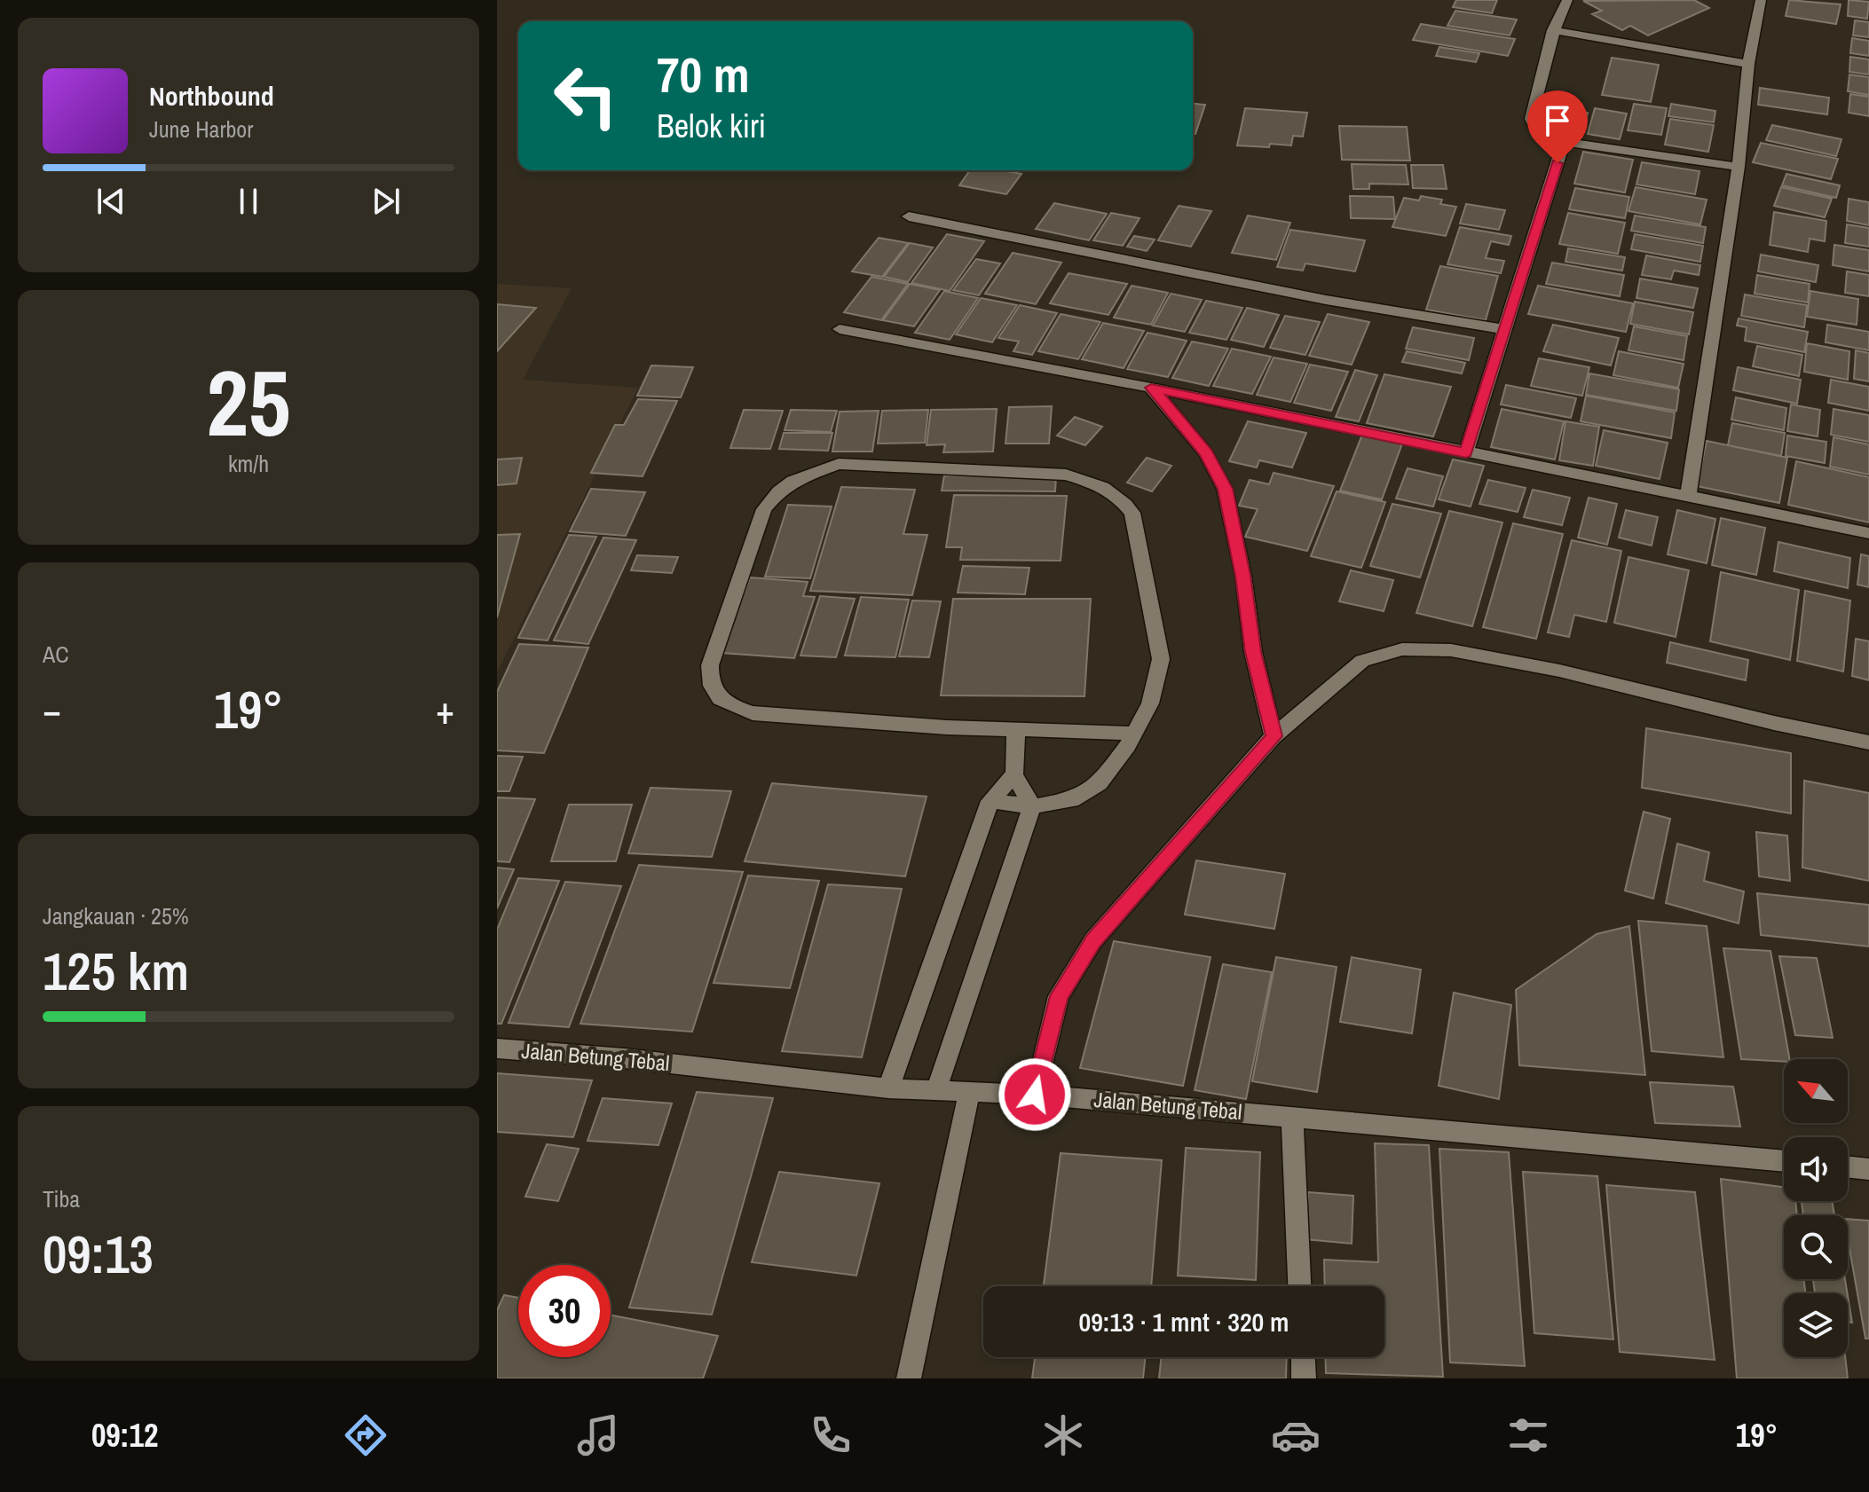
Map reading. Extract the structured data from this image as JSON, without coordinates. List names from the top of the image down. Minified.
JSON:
{"streets":{"street":["Jalan Betung Tebal"]},"north":"top left","page":{"turn":["70 m","Belok kiri"],"song":["Northbound","June Harbor"],"tile":[["25","km/h"],"AC",["Jangkauan · 25%","125 km"],["Tiba","09:13"]],"heat":["−","19°","+"],"limit":"30","trip":"09:13 · 1 mnt · 320 m","tabs":["09:12","19°"]}}
